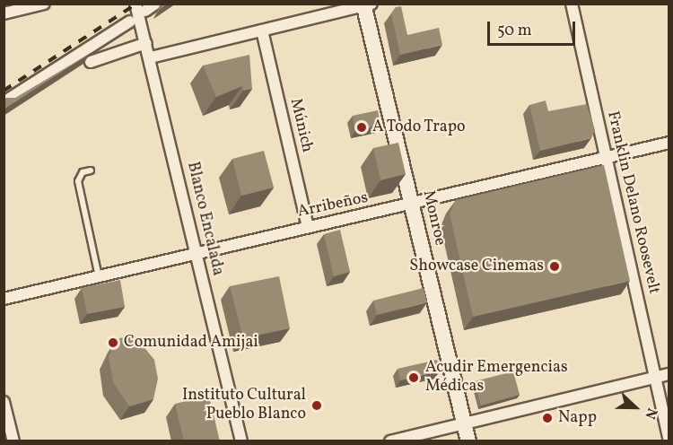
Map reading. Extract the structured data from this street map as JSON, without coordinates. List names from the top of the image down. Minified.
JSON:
{"streets":{"main road":["Monroe"],"street":["Múnich","Franklin Delano Roosevelt","Arribeños","Blanco Encalada"]},"crossings":[["Múnich","Arribeños"],["Franklin Delano Roosevelt","Arribeños"],["Arribeños","Monroe"],["Arribeños","Blanco Encalada"]],"places":["A Todo Trapo","Showcase Cinemas","Comunidad Amijai","Acudir Emergencias Médicas","Instituto Cultural Pueblo Blanco","Napp"],"scale_bar":"50 m","north":"right"}
